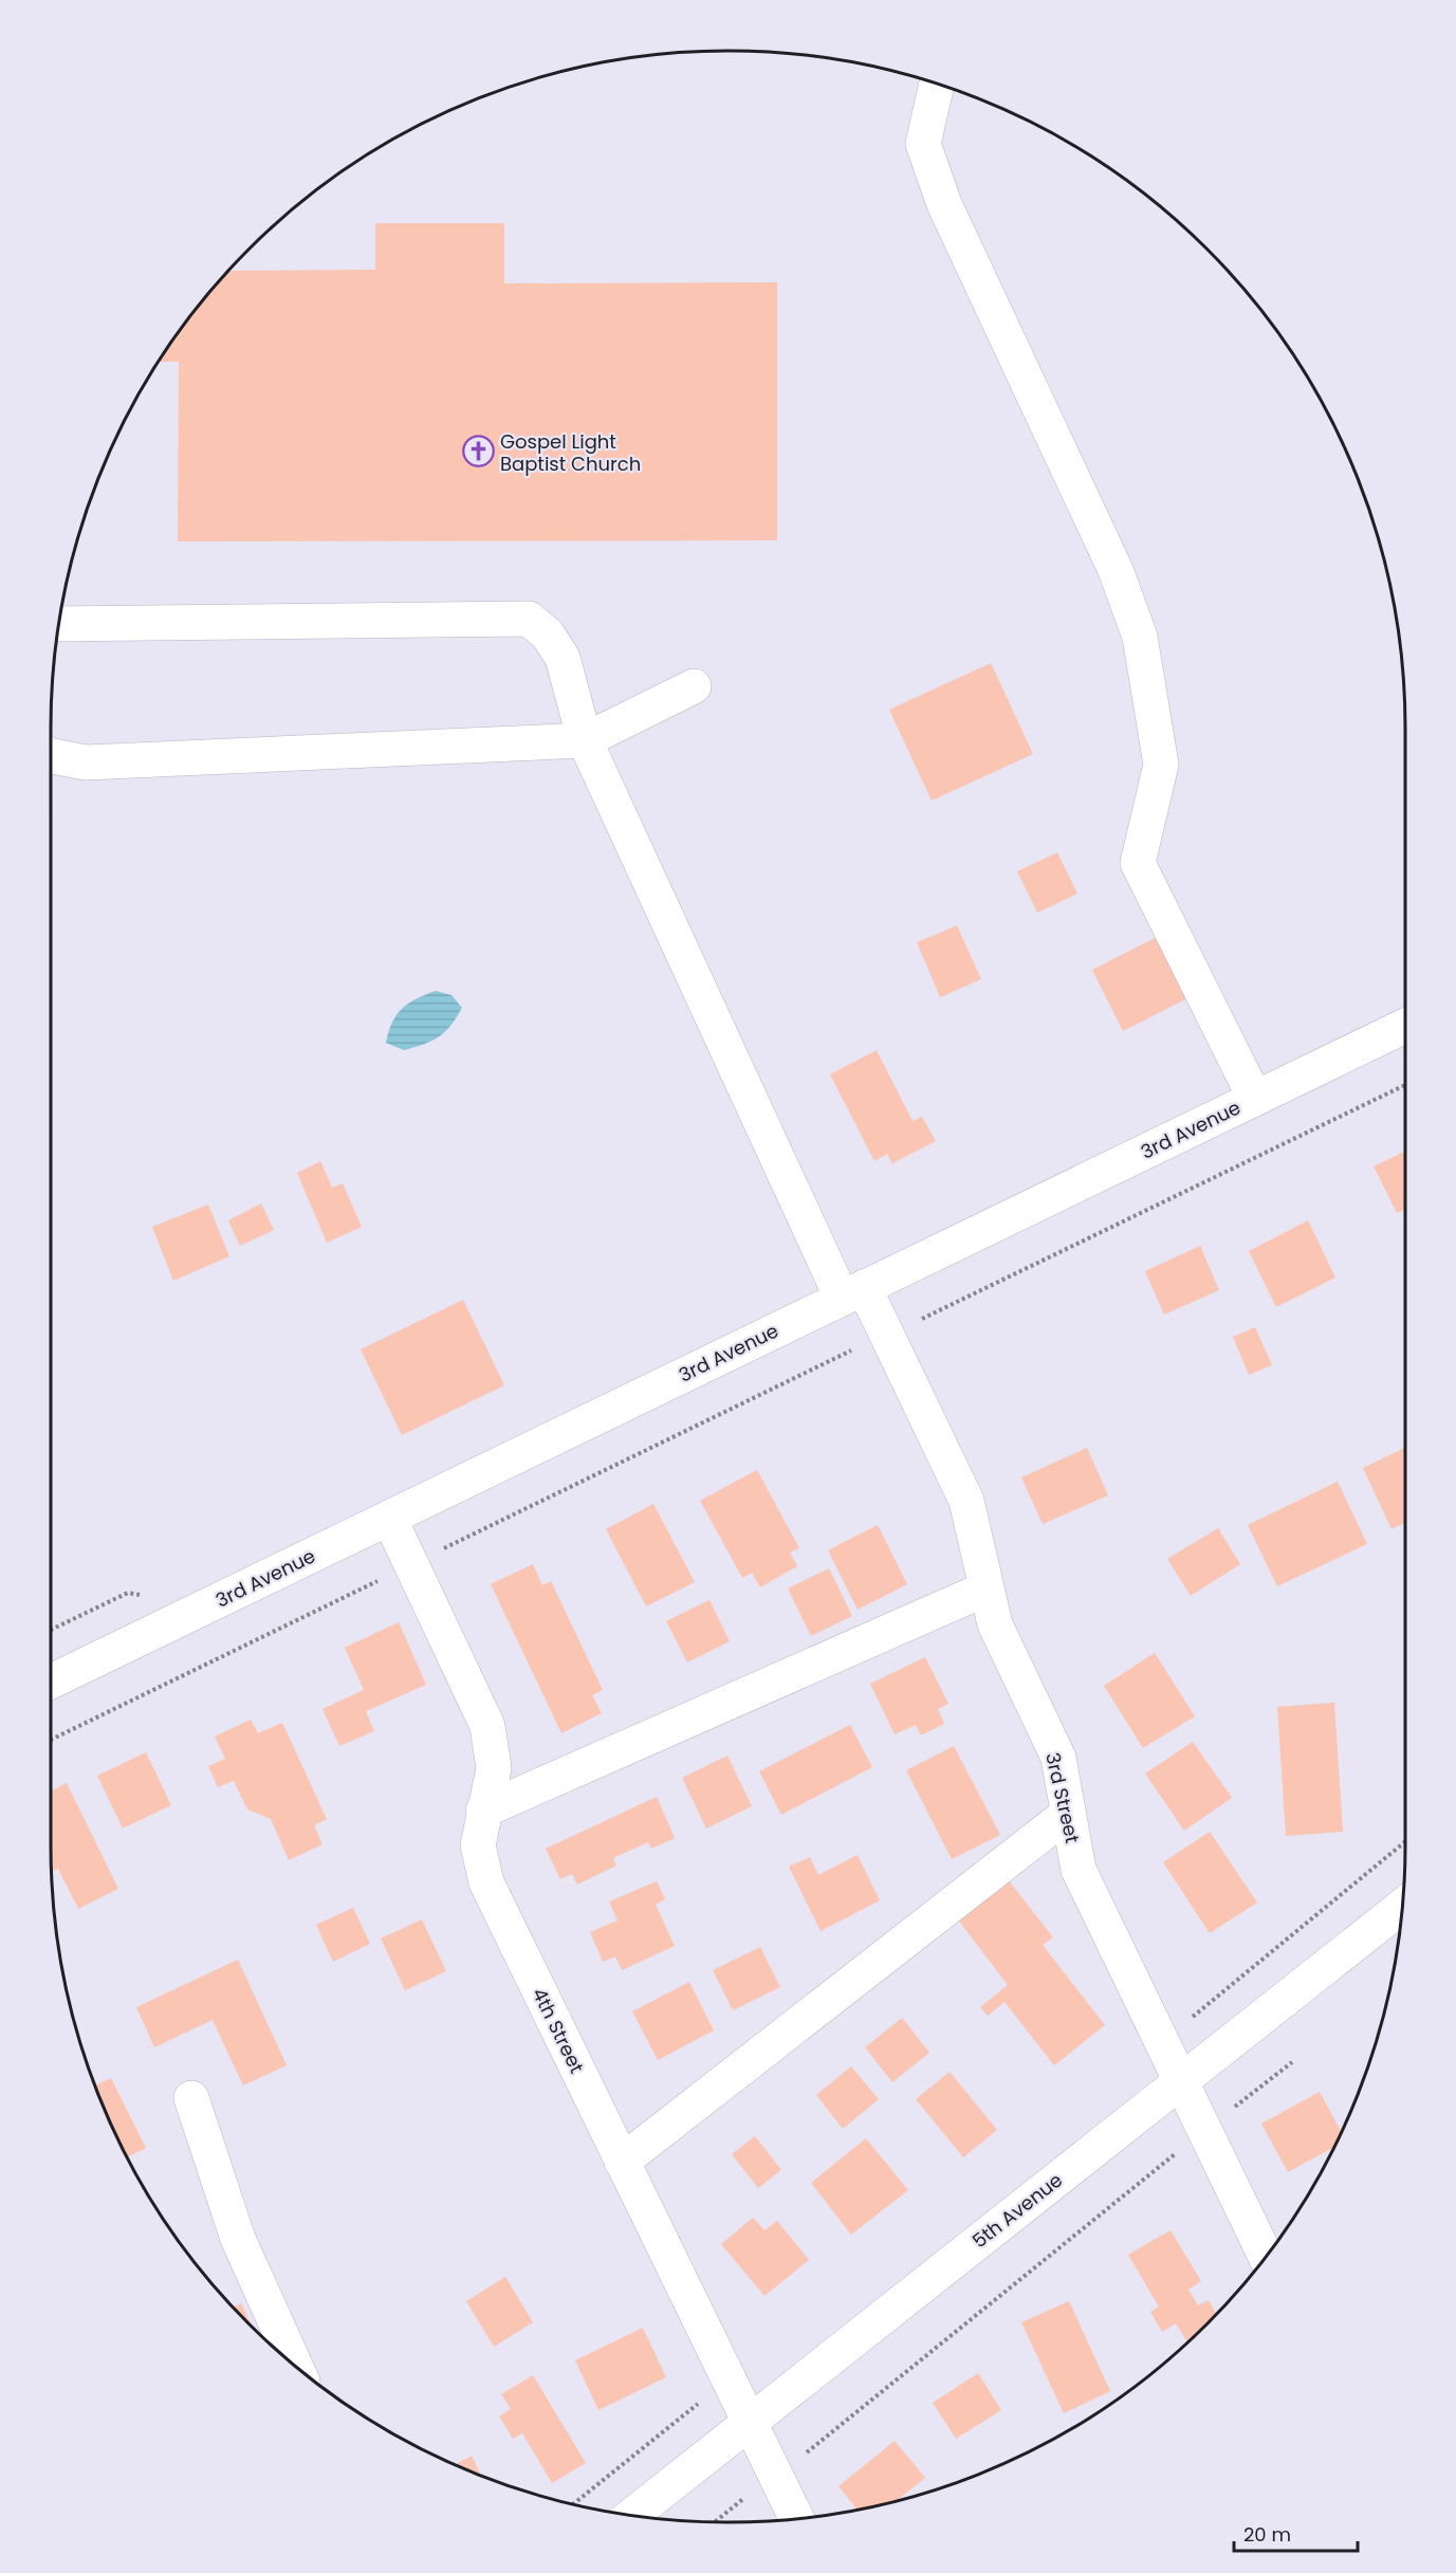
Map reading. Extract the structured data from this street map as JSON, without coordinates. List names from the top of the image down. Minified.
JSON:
{"streets":{"street":["3rd Avenue","3rd Street","4th Street","5th Avenue"]},"crossings":[["3rd Avenue","3rd Street"],["3rd Avenue","4th Street"],["3rd Street","5th Avenue"],["4th Street","5th Avenue"]],"places":{"church":["Gospel Light Baptist Church"]},"scale_bar":"20 m"}
